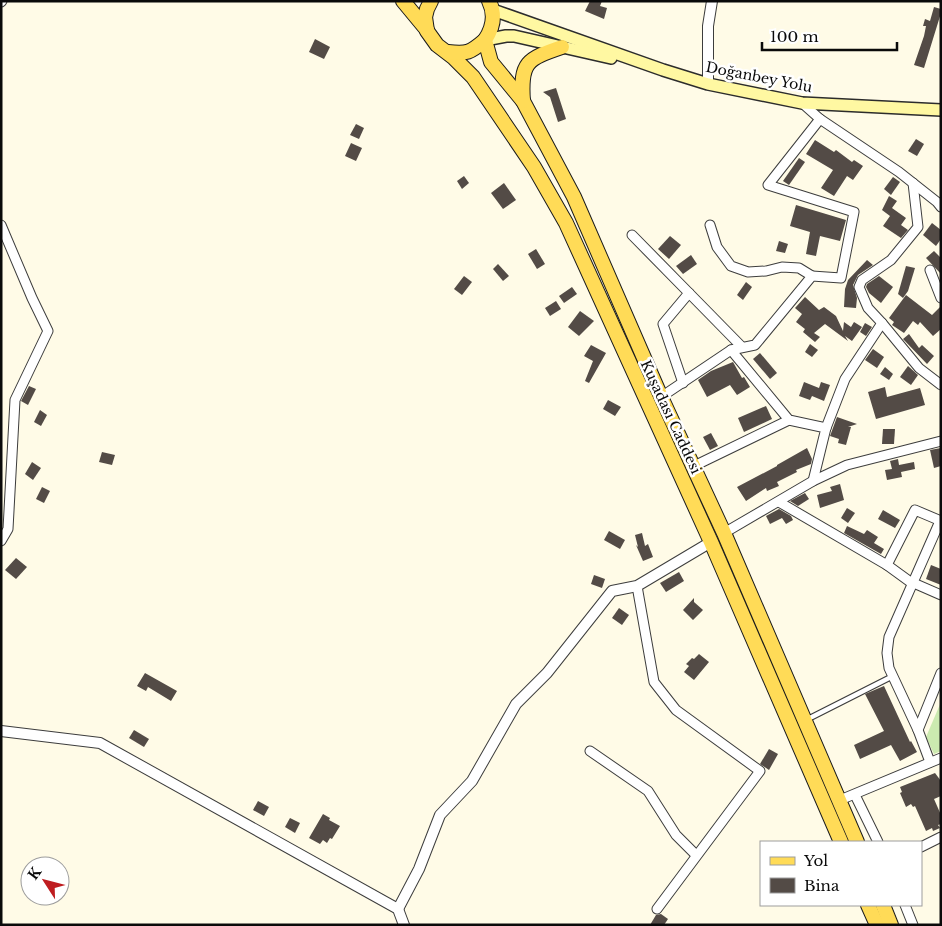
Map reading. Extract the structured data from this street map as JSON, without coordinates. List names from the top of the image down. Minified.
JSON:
{"streets":{"main road":["Doğanbey Yolu","Kuşadası Caddesi"]},"legend":["Yol","Bina"],"scale_bar":"100 m","north":"top left"}
